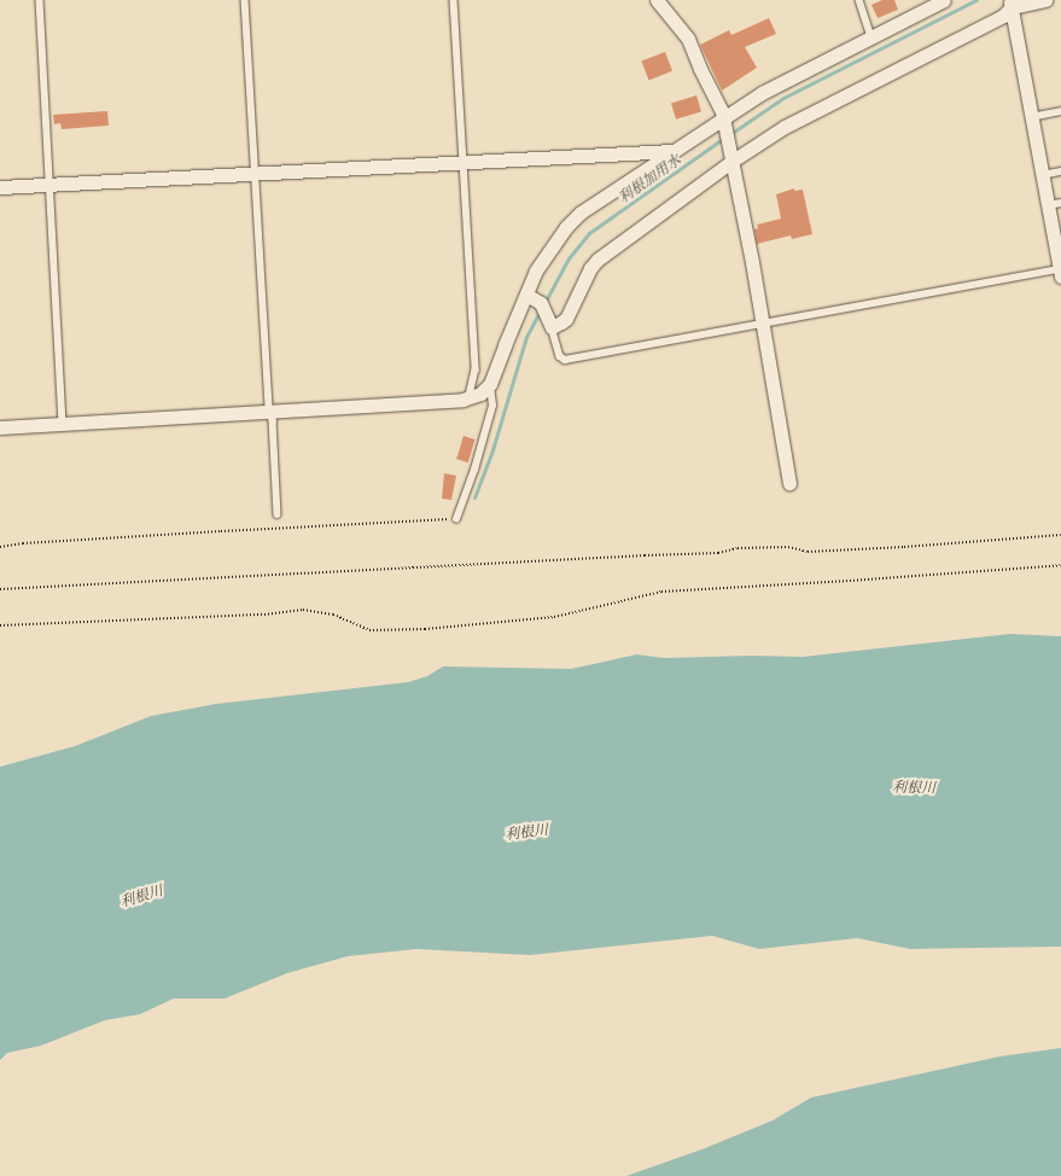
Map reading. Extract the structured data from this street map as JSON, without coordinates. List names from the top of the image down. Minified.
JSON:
{"water":["利根加用水","利根川"]}
